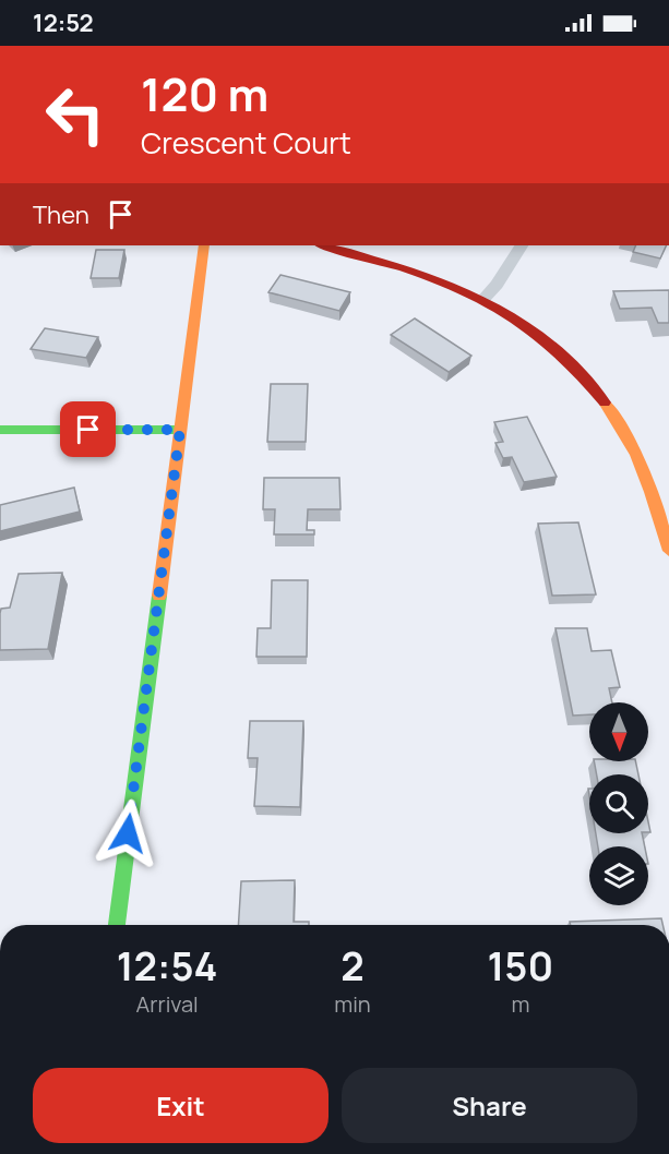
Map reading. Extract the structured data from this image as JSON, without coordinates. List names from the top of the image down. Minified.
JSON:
{"north":"bottom","page":{"status":"12:52","turn":["120 m","Crescent Court"],"then":"Then","eta":["12:54","Arrival","2","min","150","m"],"buttons":["Exit","Share"]}}
